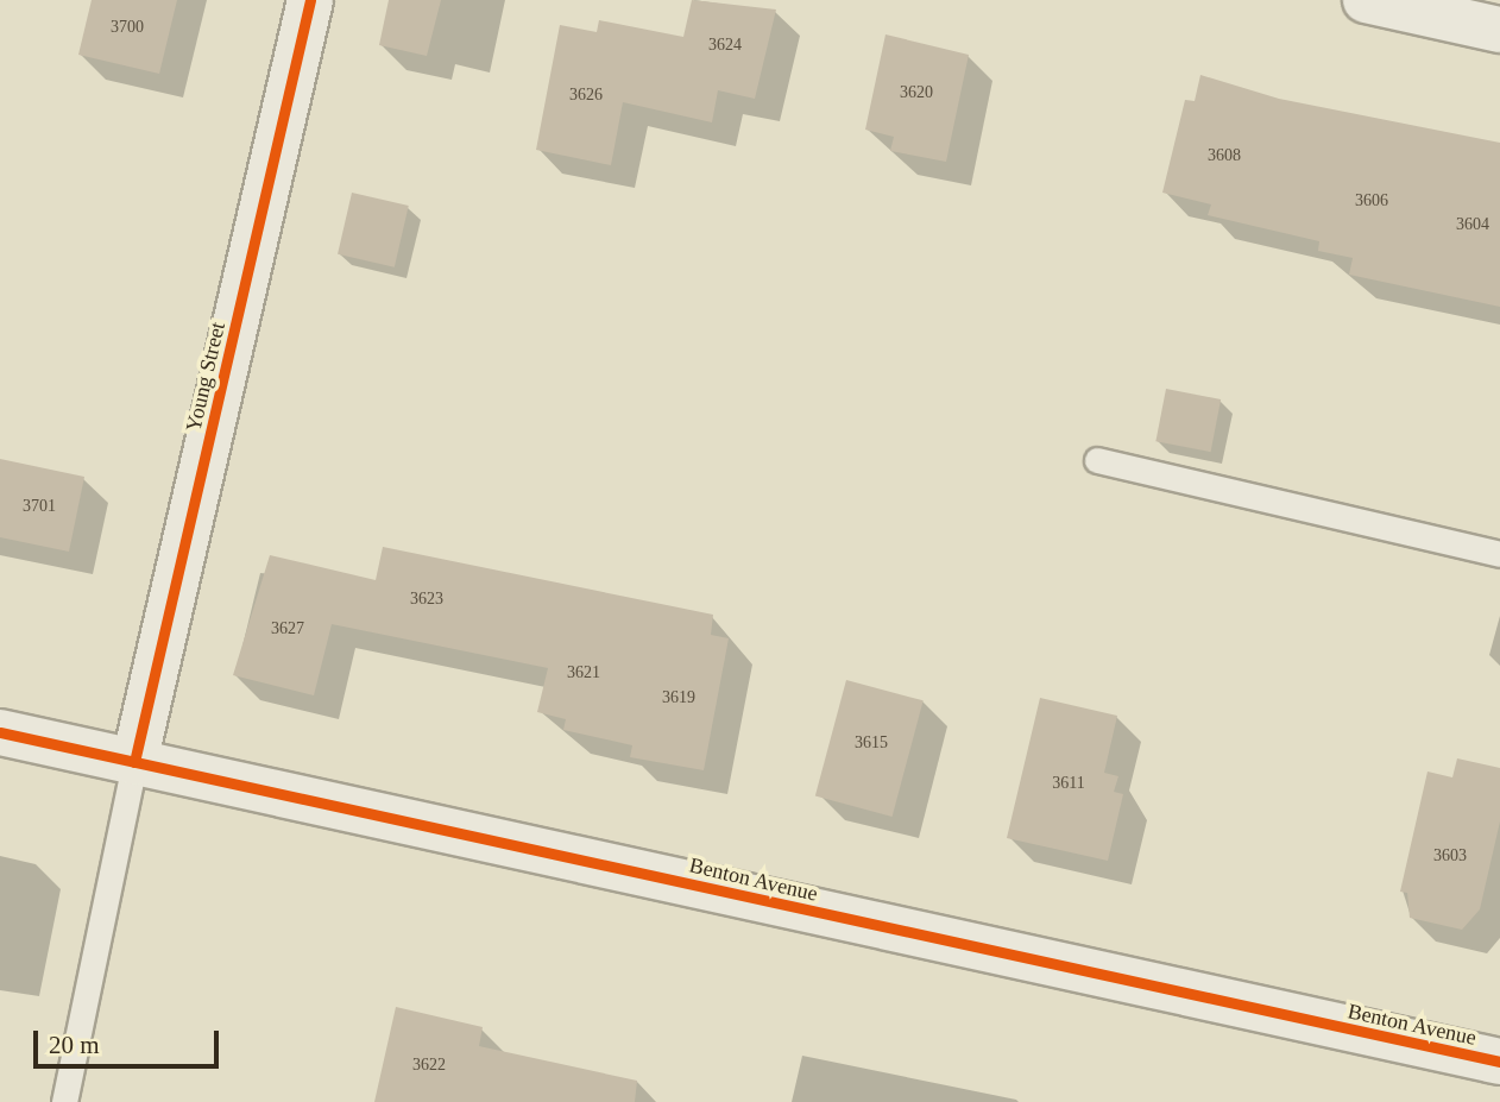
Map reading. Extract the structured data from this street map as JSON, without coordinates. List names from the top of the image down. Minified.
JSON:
{"streets":{"street":["Young Street","Benton Avenue"]},"crossings":[["Young Street","Benton Avenue"]],"house_numbers":["3700","3624","3620","3626","3608","3606","3604","3701","3623","3627","3621","3619","3615","3611","3603","3622"],"scale_bar":"20 m"}
